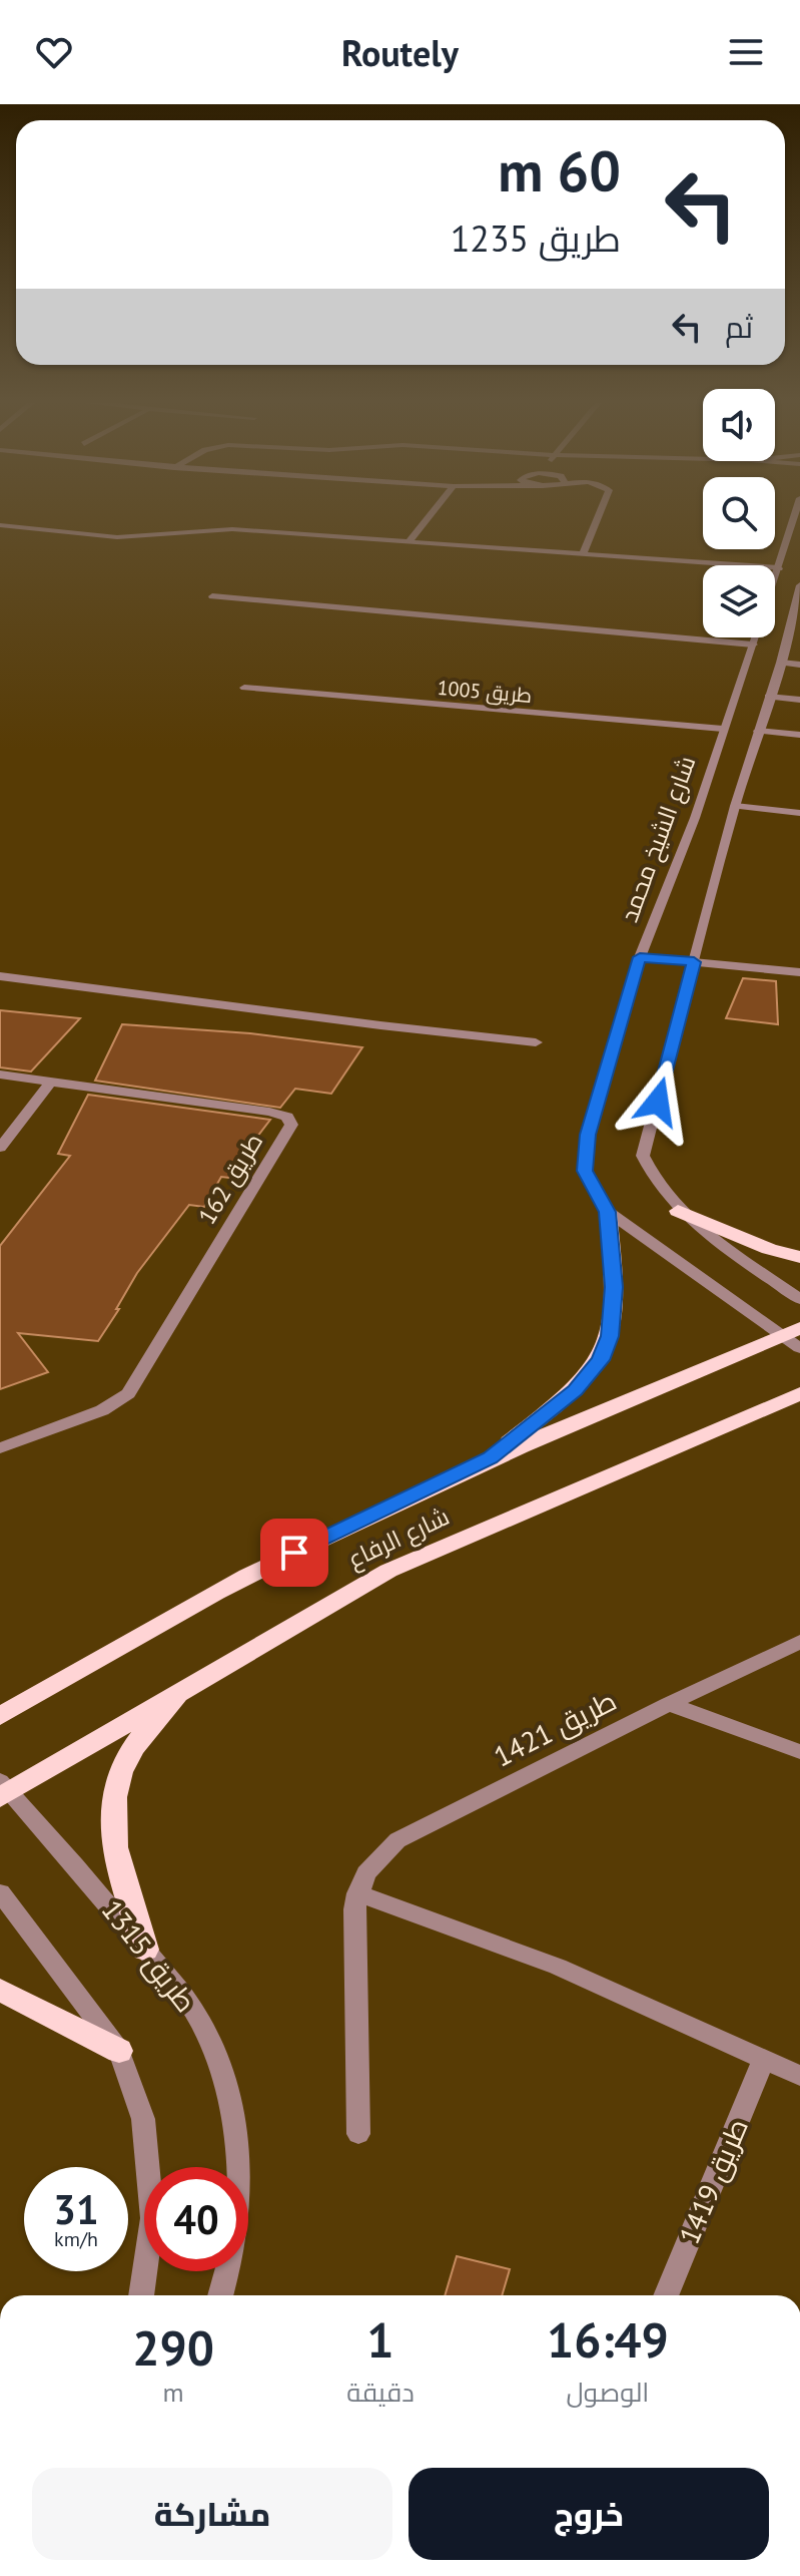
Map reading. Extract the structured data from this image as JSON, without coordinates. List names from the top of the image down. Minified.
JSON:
{"streets":{"main road":["شارع الرفاع"],"street":["طريق 1005","شارع الشيخ محمد","طريق 162","طريق 1421","طريق 1315","طريق 1419"]},"crossings":[["طريق 1005","شارع الشيخ محمد"],["شارع الشيخ محمد","شارع الرفاع"],["شارع الرفاع","طريق 1315"]],"page":{"header":"Routely","turn":["60 m","طريق 1235"],"then":"ثم","speed":"31 km/h","limit":"40","eta":["16:49","الوصول","1","دقيقة","290","m"],"buttons":["خروج","مشاركة"]}}
